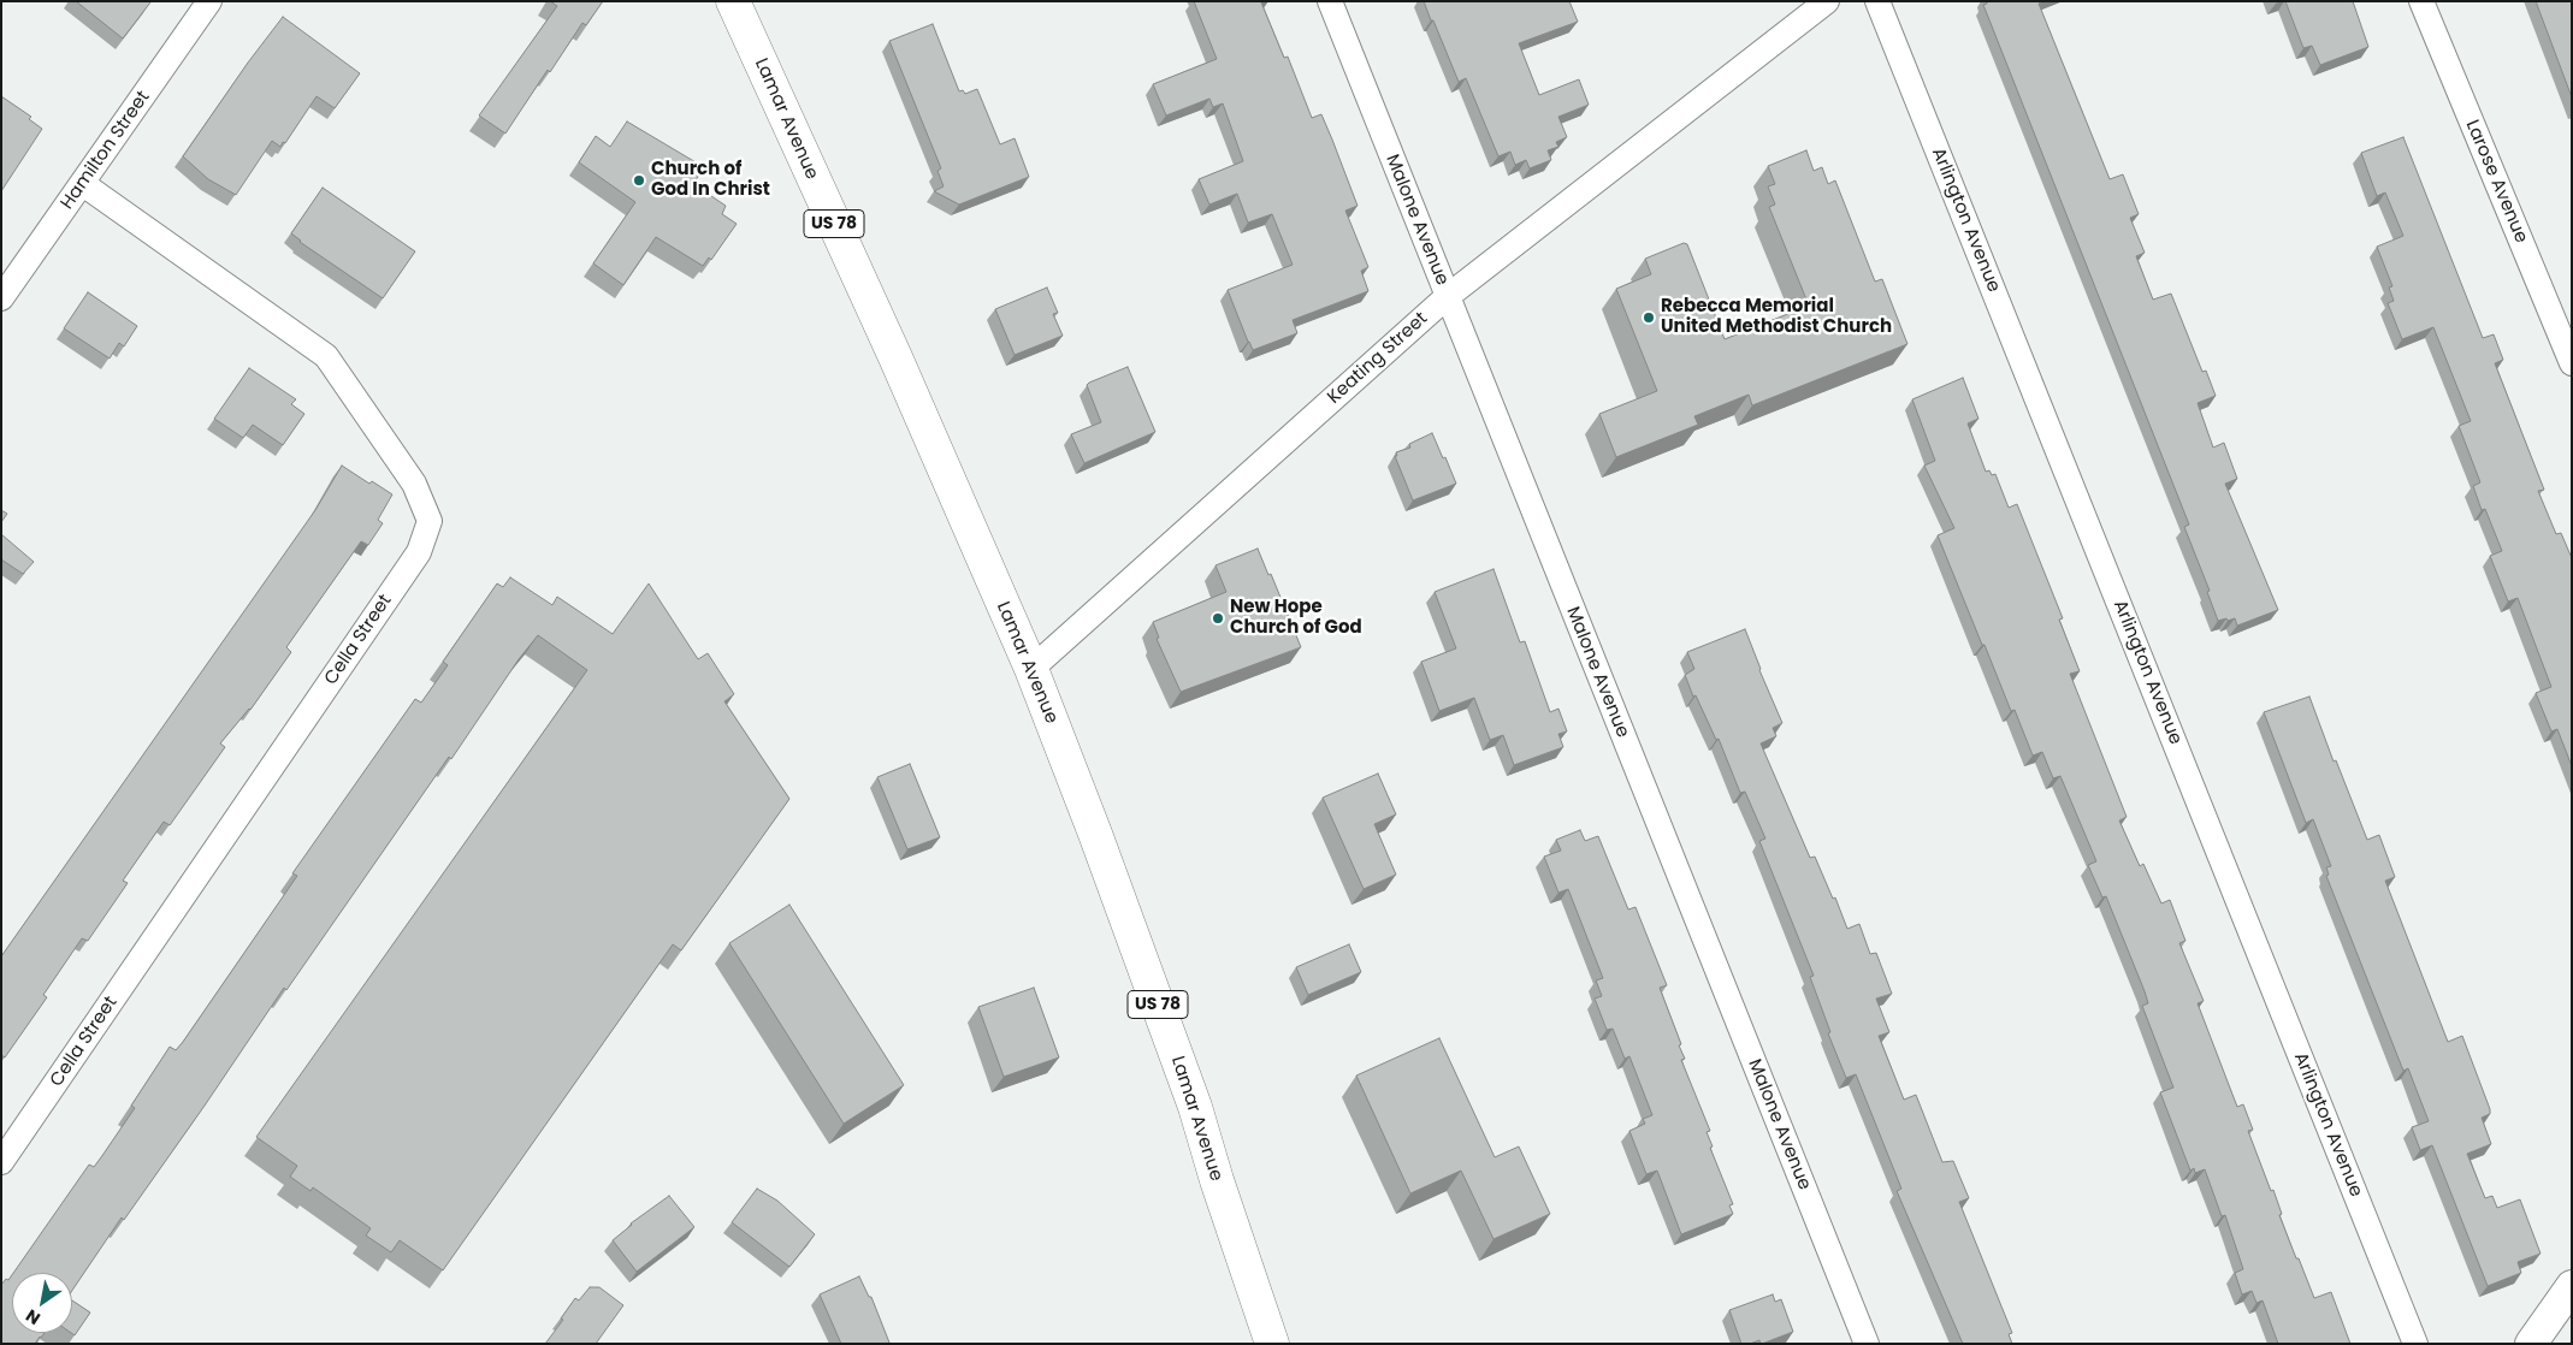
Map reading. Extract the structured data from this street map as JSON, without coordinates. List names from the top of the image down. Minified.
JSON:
{"streets":{"main road":["Lamar Avenue","US 78"],"street":["Hamilton Street","Larose Avenue","Malone Avenue","Arlington Avenue","Keating Street","Cella Street"]},"crossings":[["Lamar Avenue","Keating Street"],["Hamilton Street","Cella Street"],["Malone Avenue","Keating Street"]],"places":["Church of God In Christ","Rebecca Memorial United Methodist Church","New Hope Church of God"],"north":"bottom left"}
